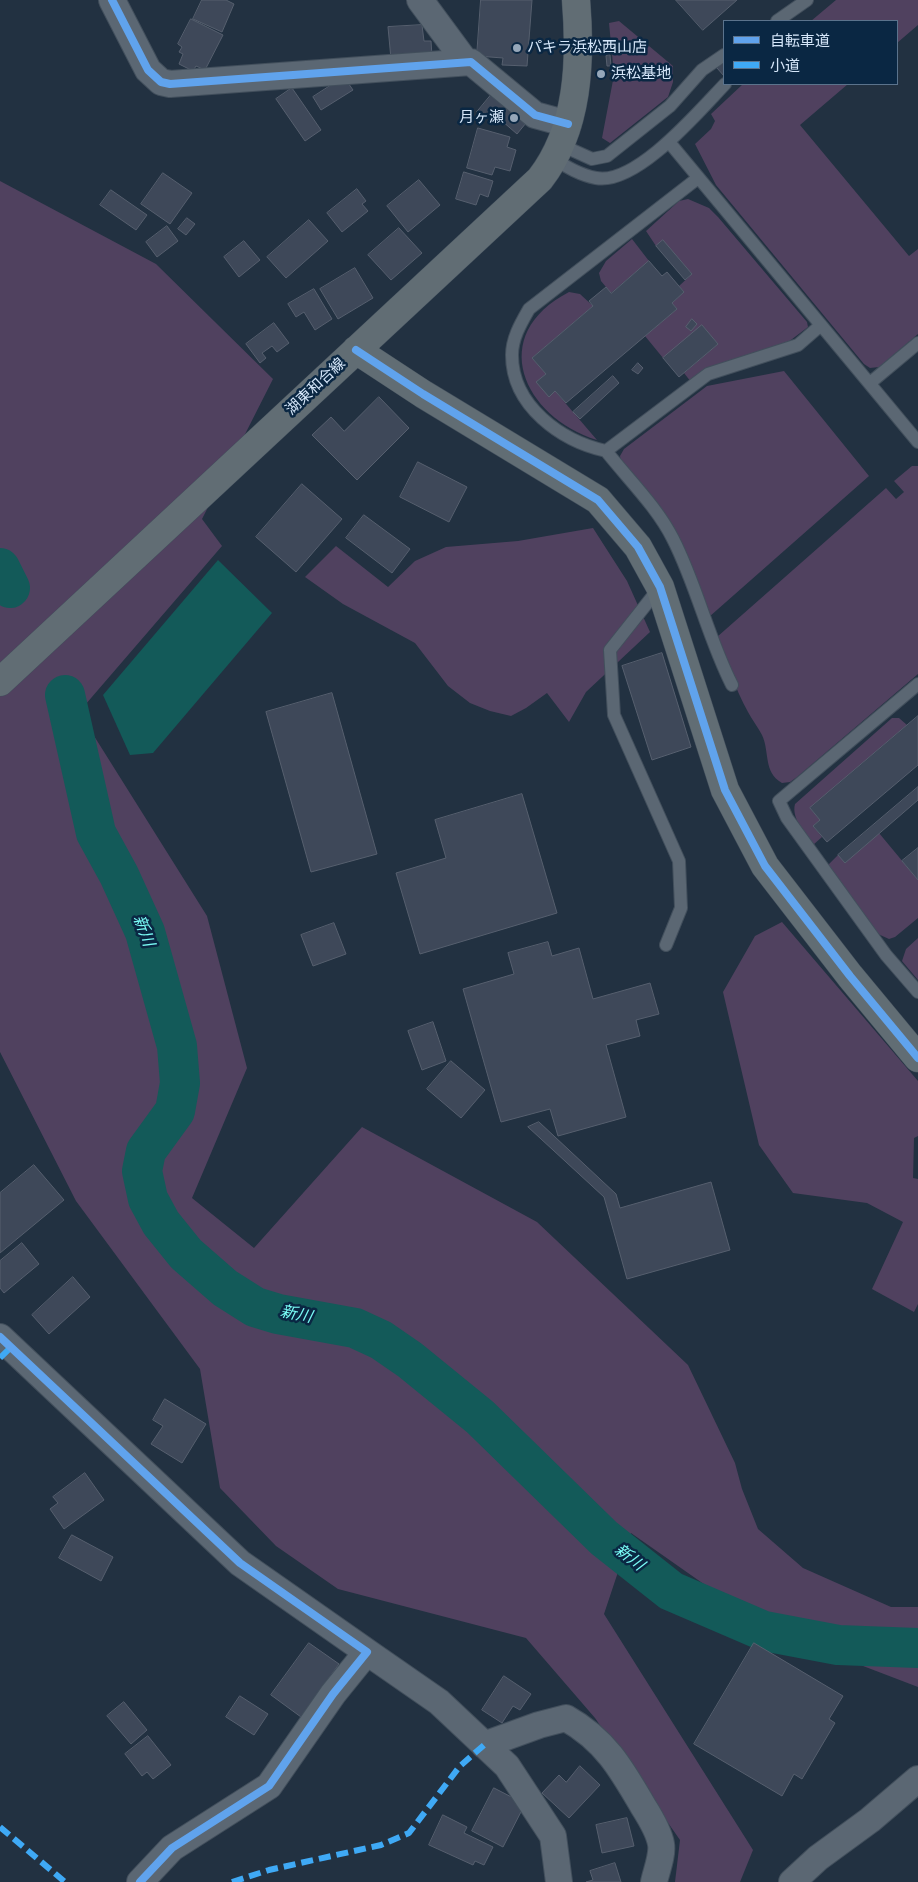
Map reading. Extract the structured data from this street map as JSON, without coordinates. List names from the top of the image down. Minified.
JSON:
{"streets":{"street":["湖東和合線"]},"water":["新川"],"places":["パキラ浜松西山店","浜松基地","月ヶ瀬"],"legend":["自転車道","小道"]}
